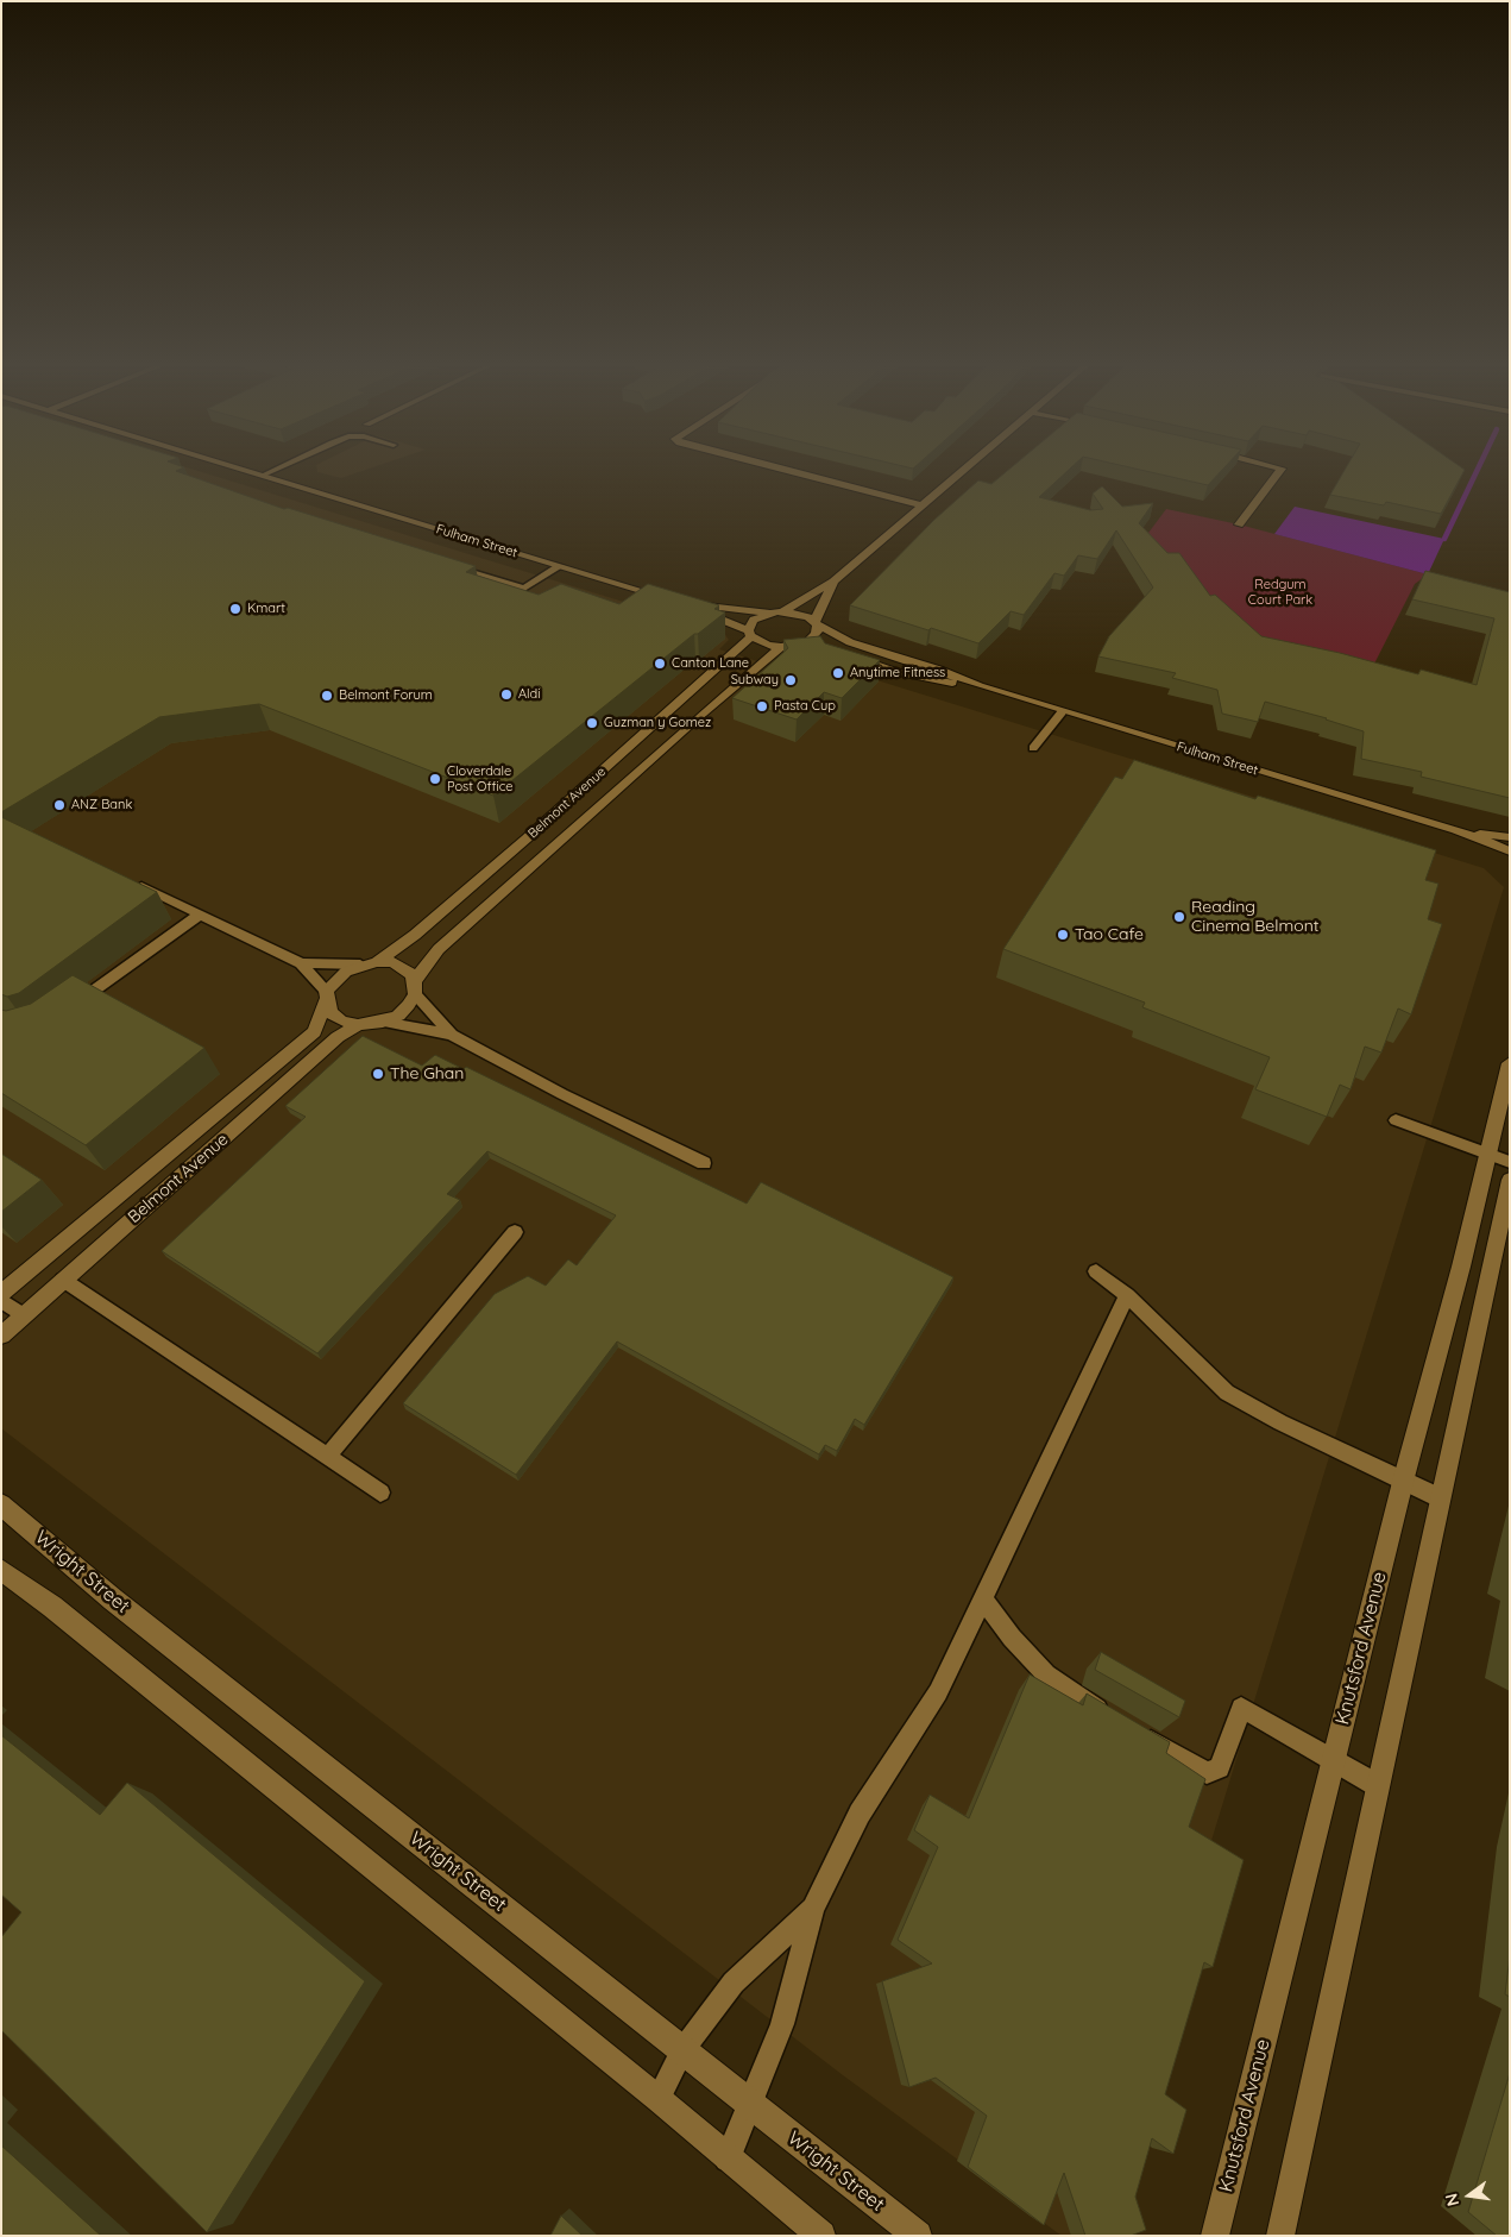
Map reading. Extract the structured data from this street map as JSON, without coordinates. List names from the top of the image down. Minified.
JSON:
{"streets":{"street":["Fulham Street","Belmont Avenue","Wright Street","Knutsford Avenue"]},"parks":["Redgum Court Park"],"places":["Kmart","Canton Lane","Anytime Fitness","Subway","Aldi","Belmont Forum","Pasta Cup","Guzman y Gomez","Cloverdale Post Office","ANZ Bank","Reading Cinema Belmont","Tao Cafe","The Ghan"],"north":"left"}
